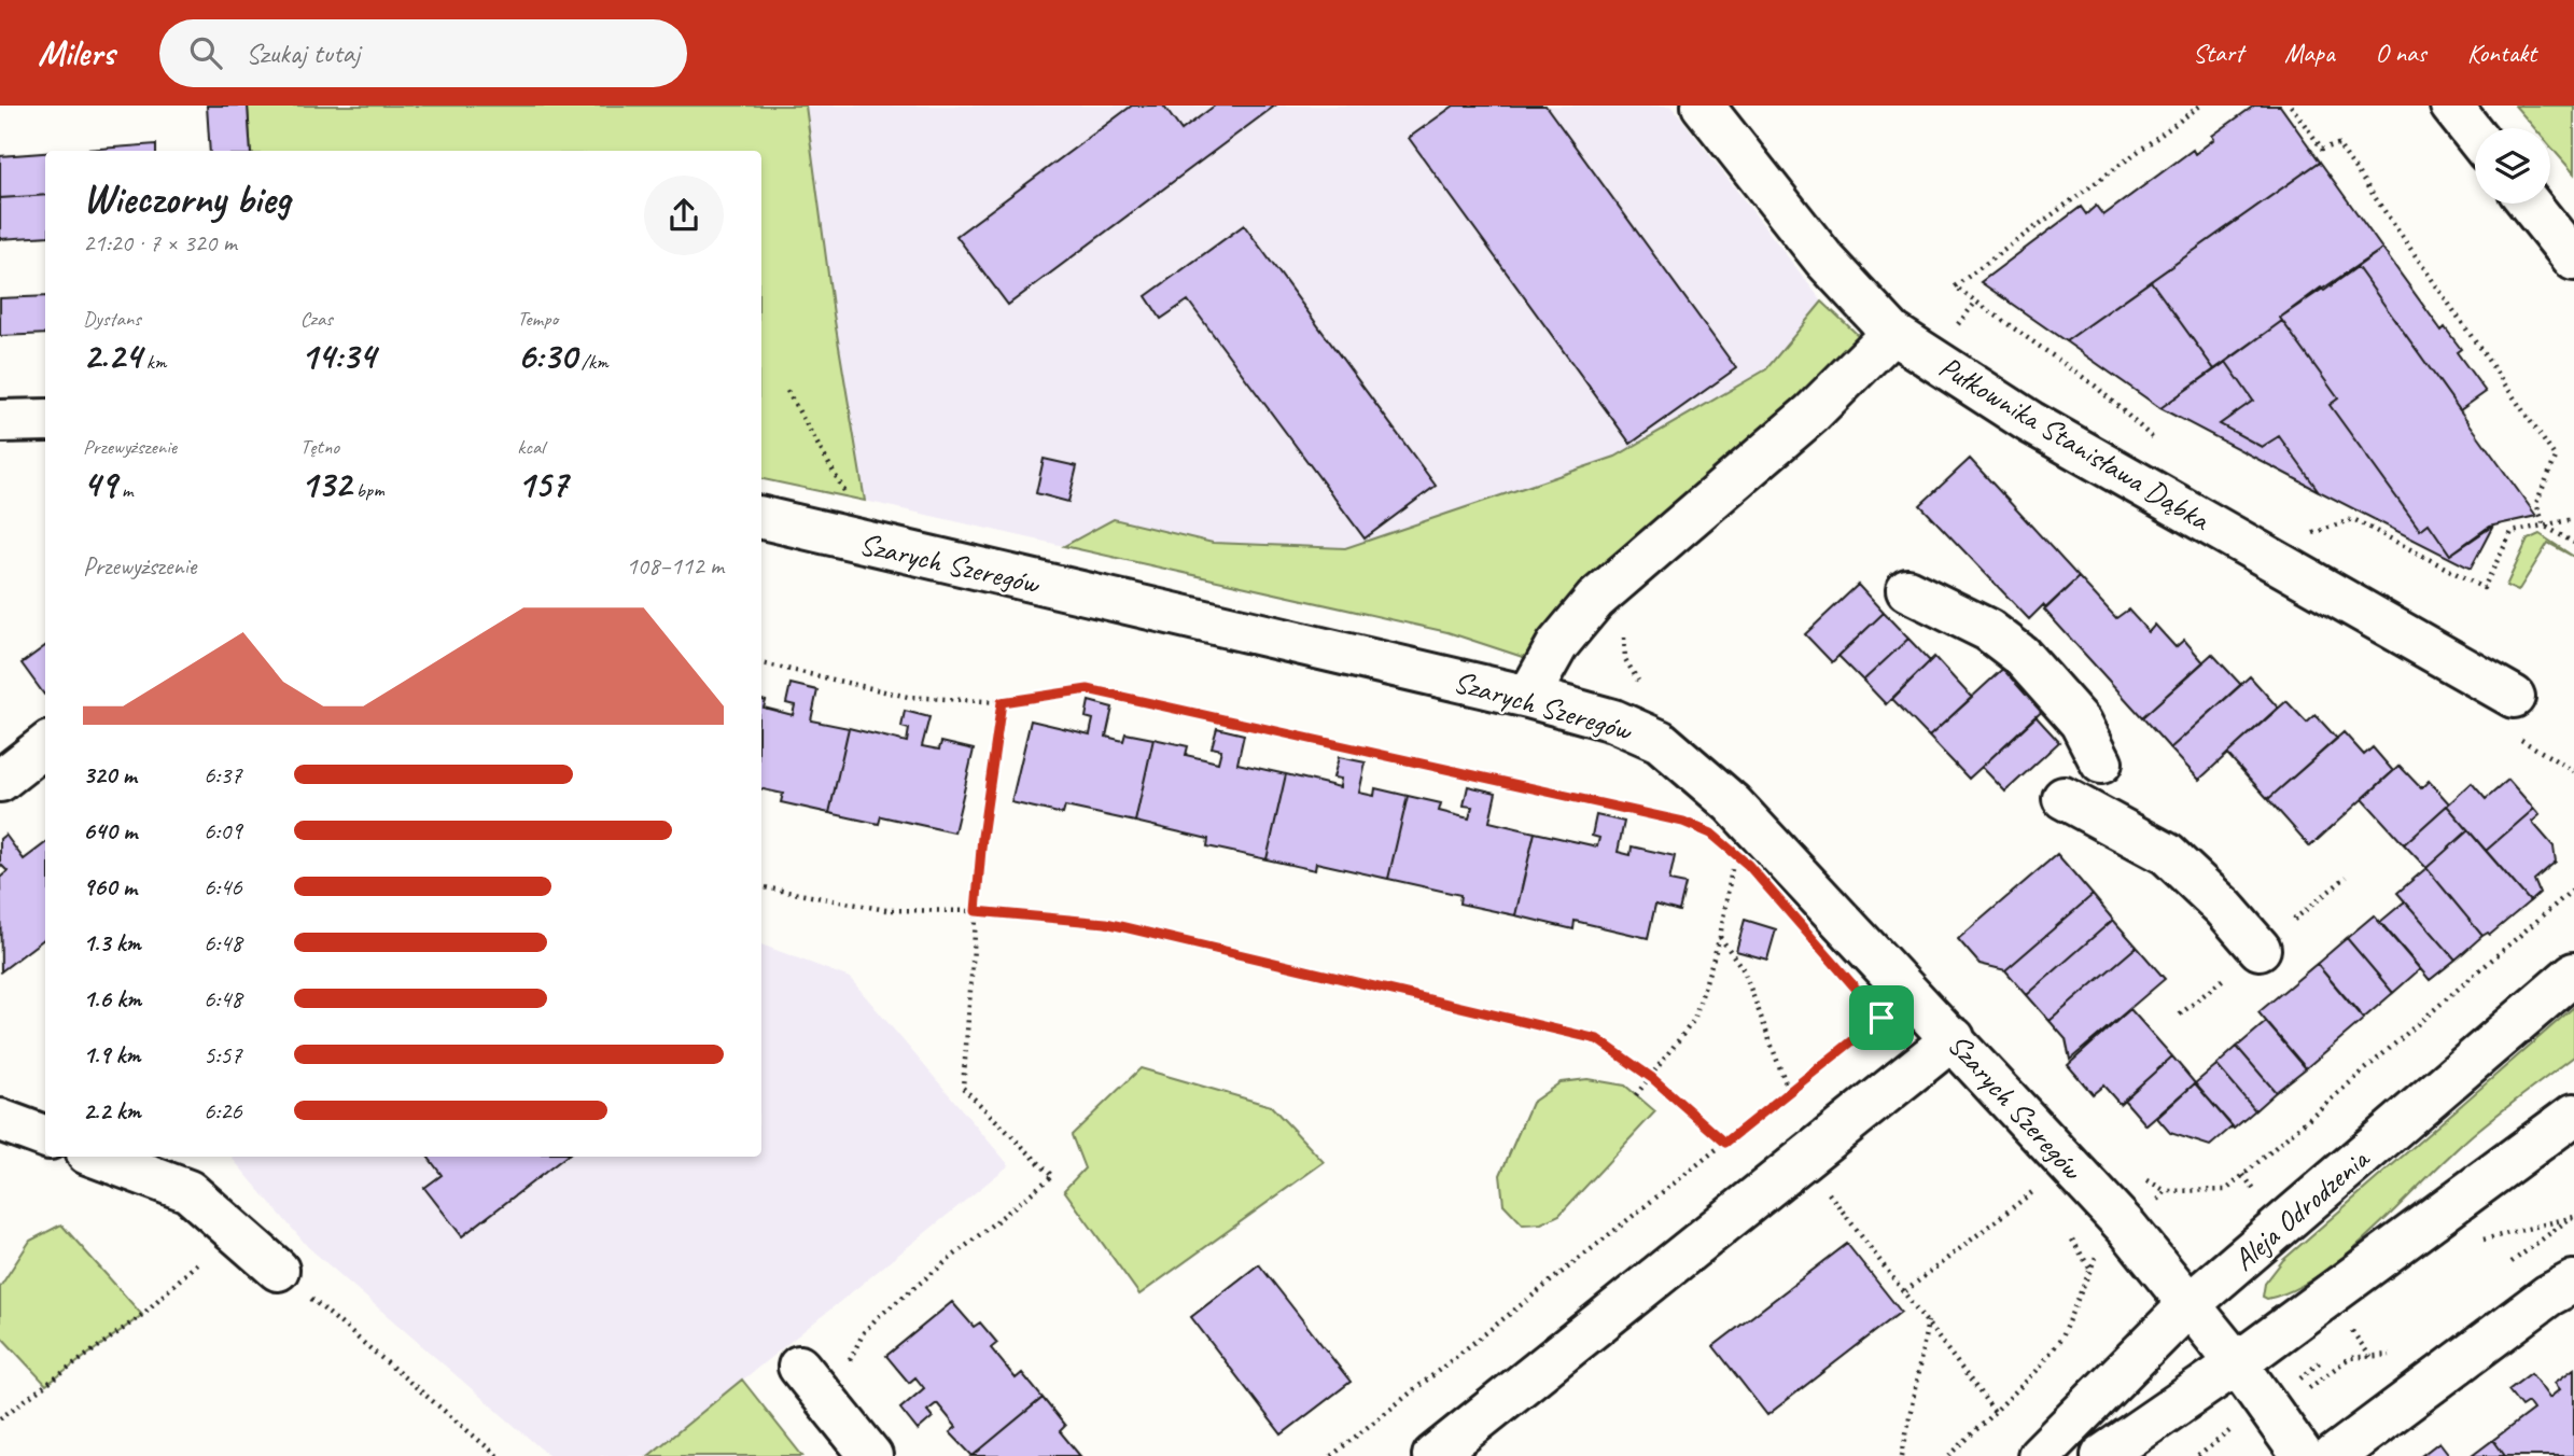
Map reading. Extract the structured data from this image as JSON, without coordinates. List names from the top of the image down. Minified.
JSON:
{"streets":{"street":["Pułkownika Stanisława Dąbka","Szarych Szeregów","Aleja Odrodzenia"]},"crossings":[["Szarych Szeregów","Aleja Odrodzenia"]],"page":{"header":"Milers","search":"Szukaj tutaj","nav":["Start","Mapa","O nas","Kontakt"],"heading":["Wieczorny bieg","21:20 · 7 × 320 m"],"stats":[["Dystans","2.24 km"],["Czas","14:34"],["Tempo","6:30 /km"],["Przewyższenie","49 m"],["Tętno","132 bpm"],["kcal","157"]],"chart":["Przewyższenie","108–112 m"],"list":[{"name":"320 m","note":"6:37"},{"name":"640 m","note":"6:09"},{"name":"960 m","note":"6:46"},{"name":"1.3 km","note":"6:48"},{"name":"1.6 km","note":"6:48"},{"name":"1.9 km","note":"5:57"},{"name":"2.2 km","note":"6:26"}]}}
